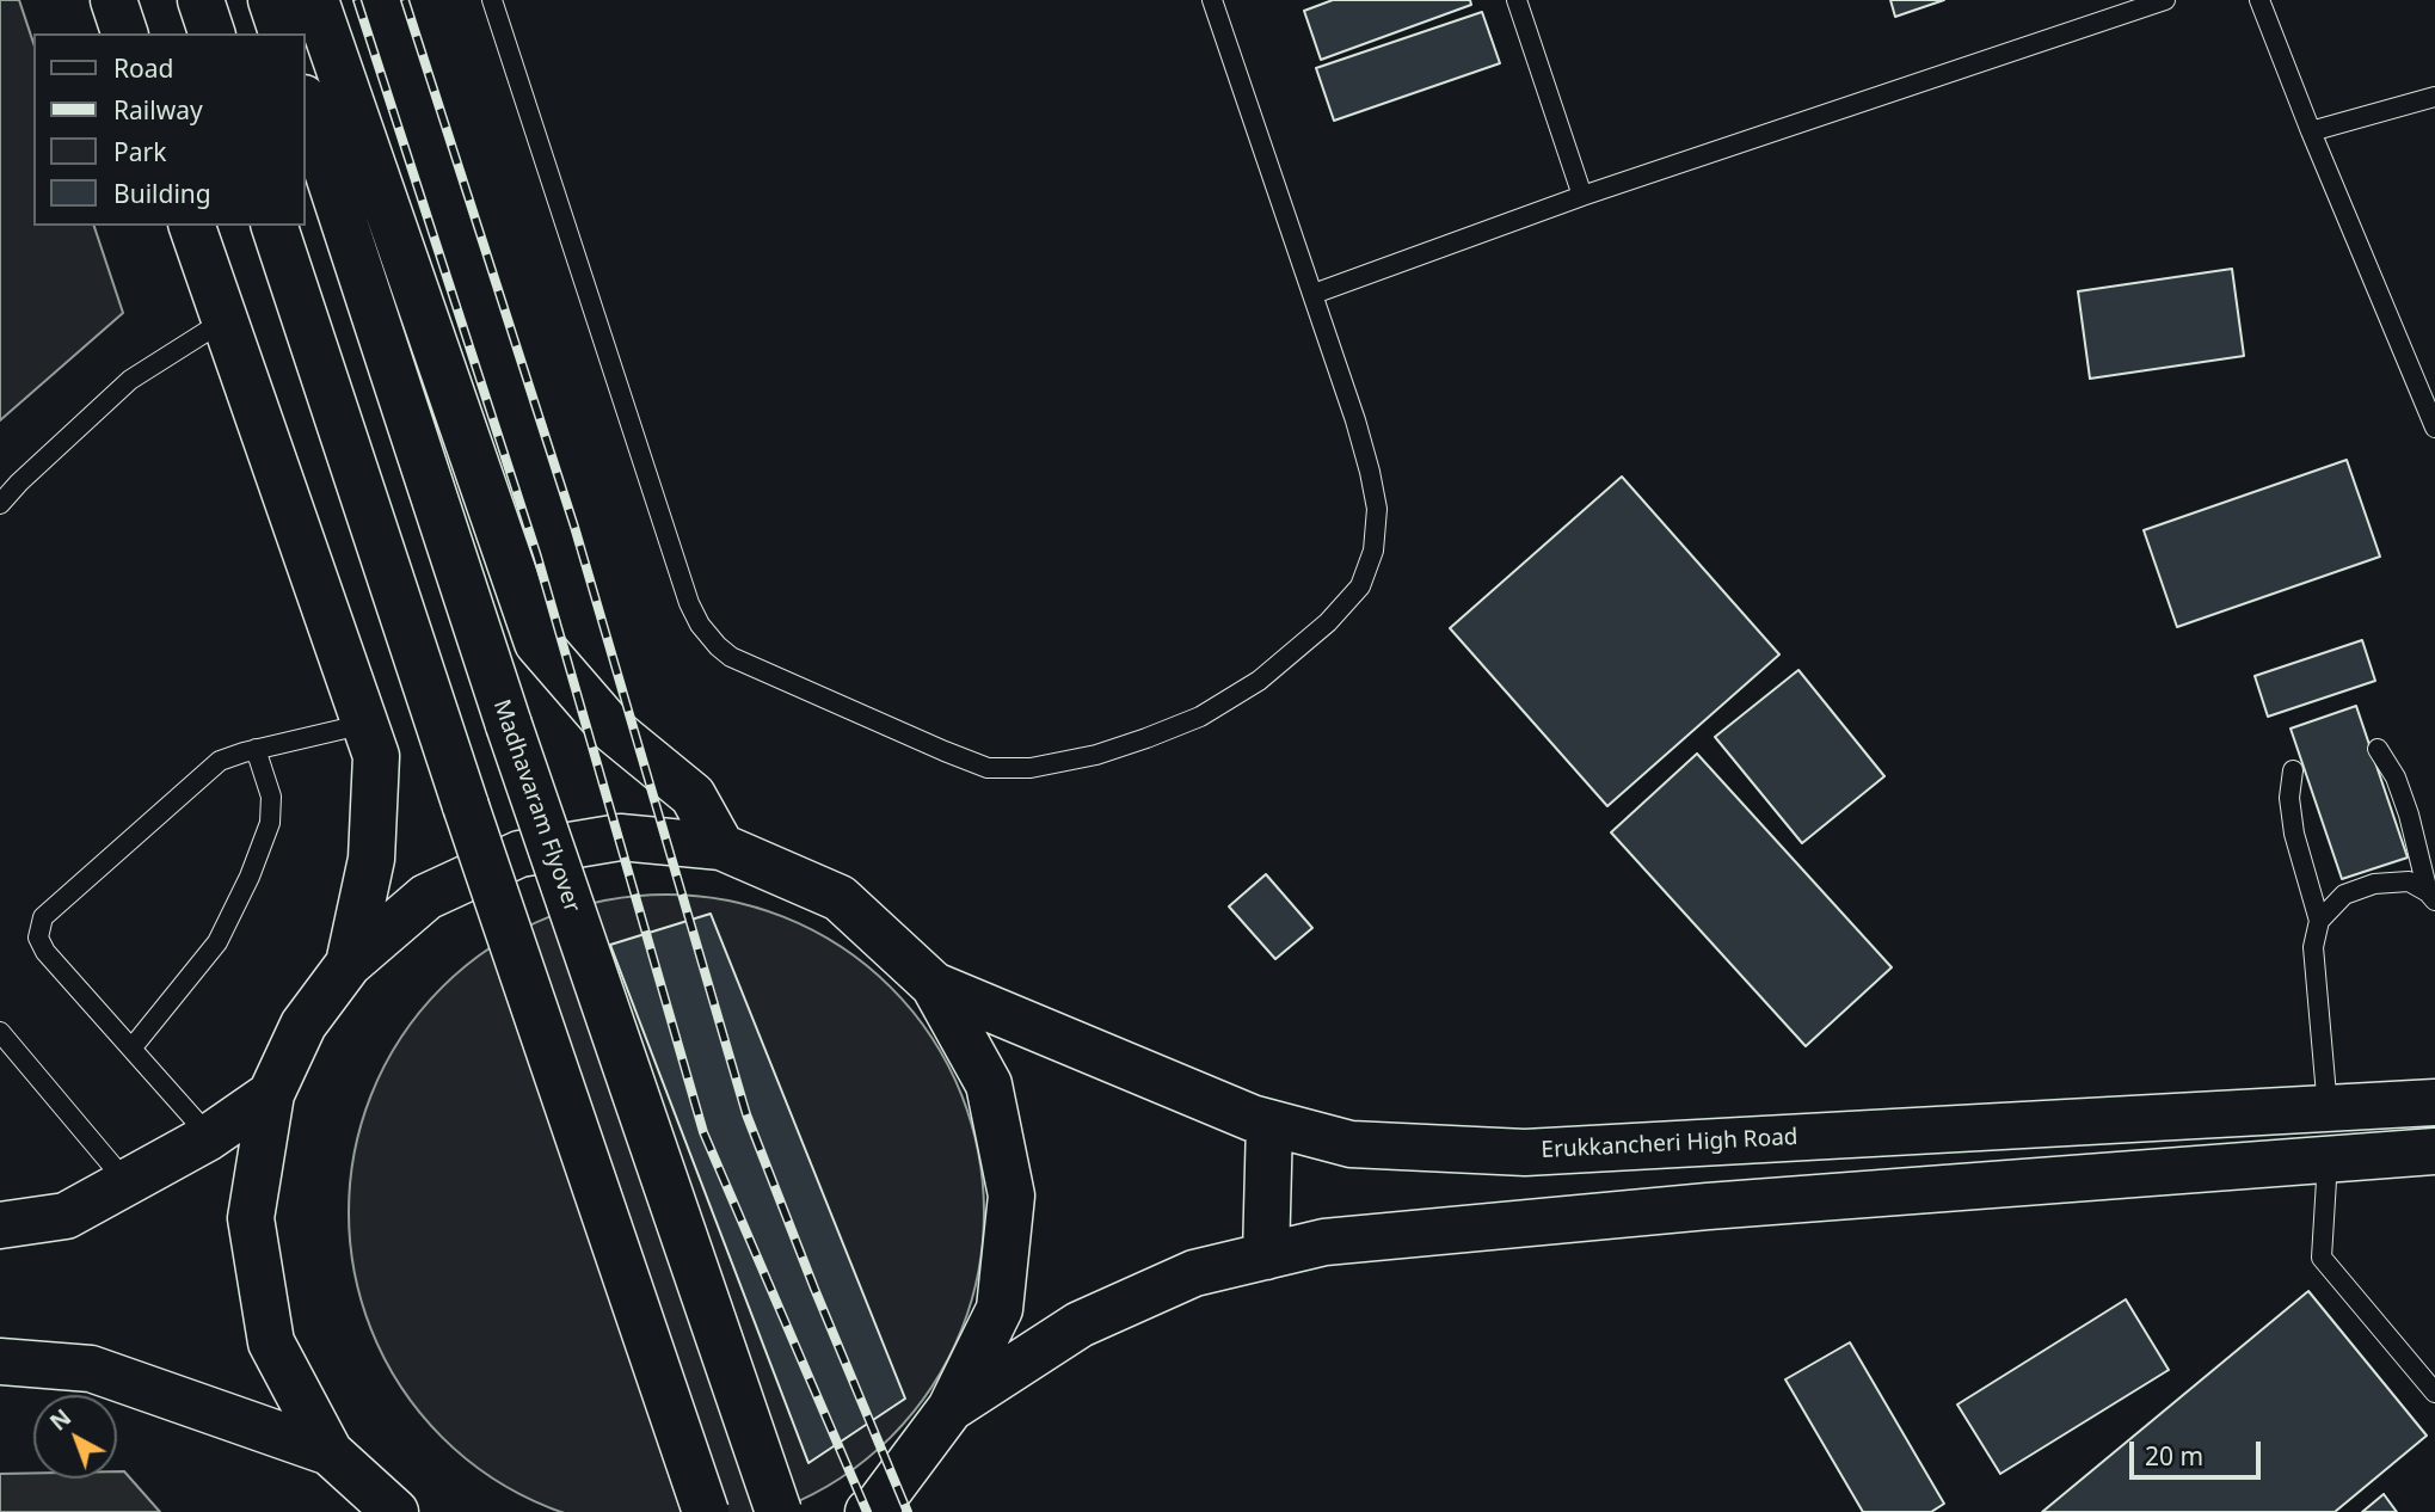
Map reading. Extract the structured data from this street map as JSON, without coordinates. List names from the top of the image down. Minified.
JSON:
{"streets":{"main road":["Madhavaram Flyover","Erukkancheri High Road"]},"legend":["Road","Railway","Park","Building"],"scale_bar":"20 m","north":"top left"}
